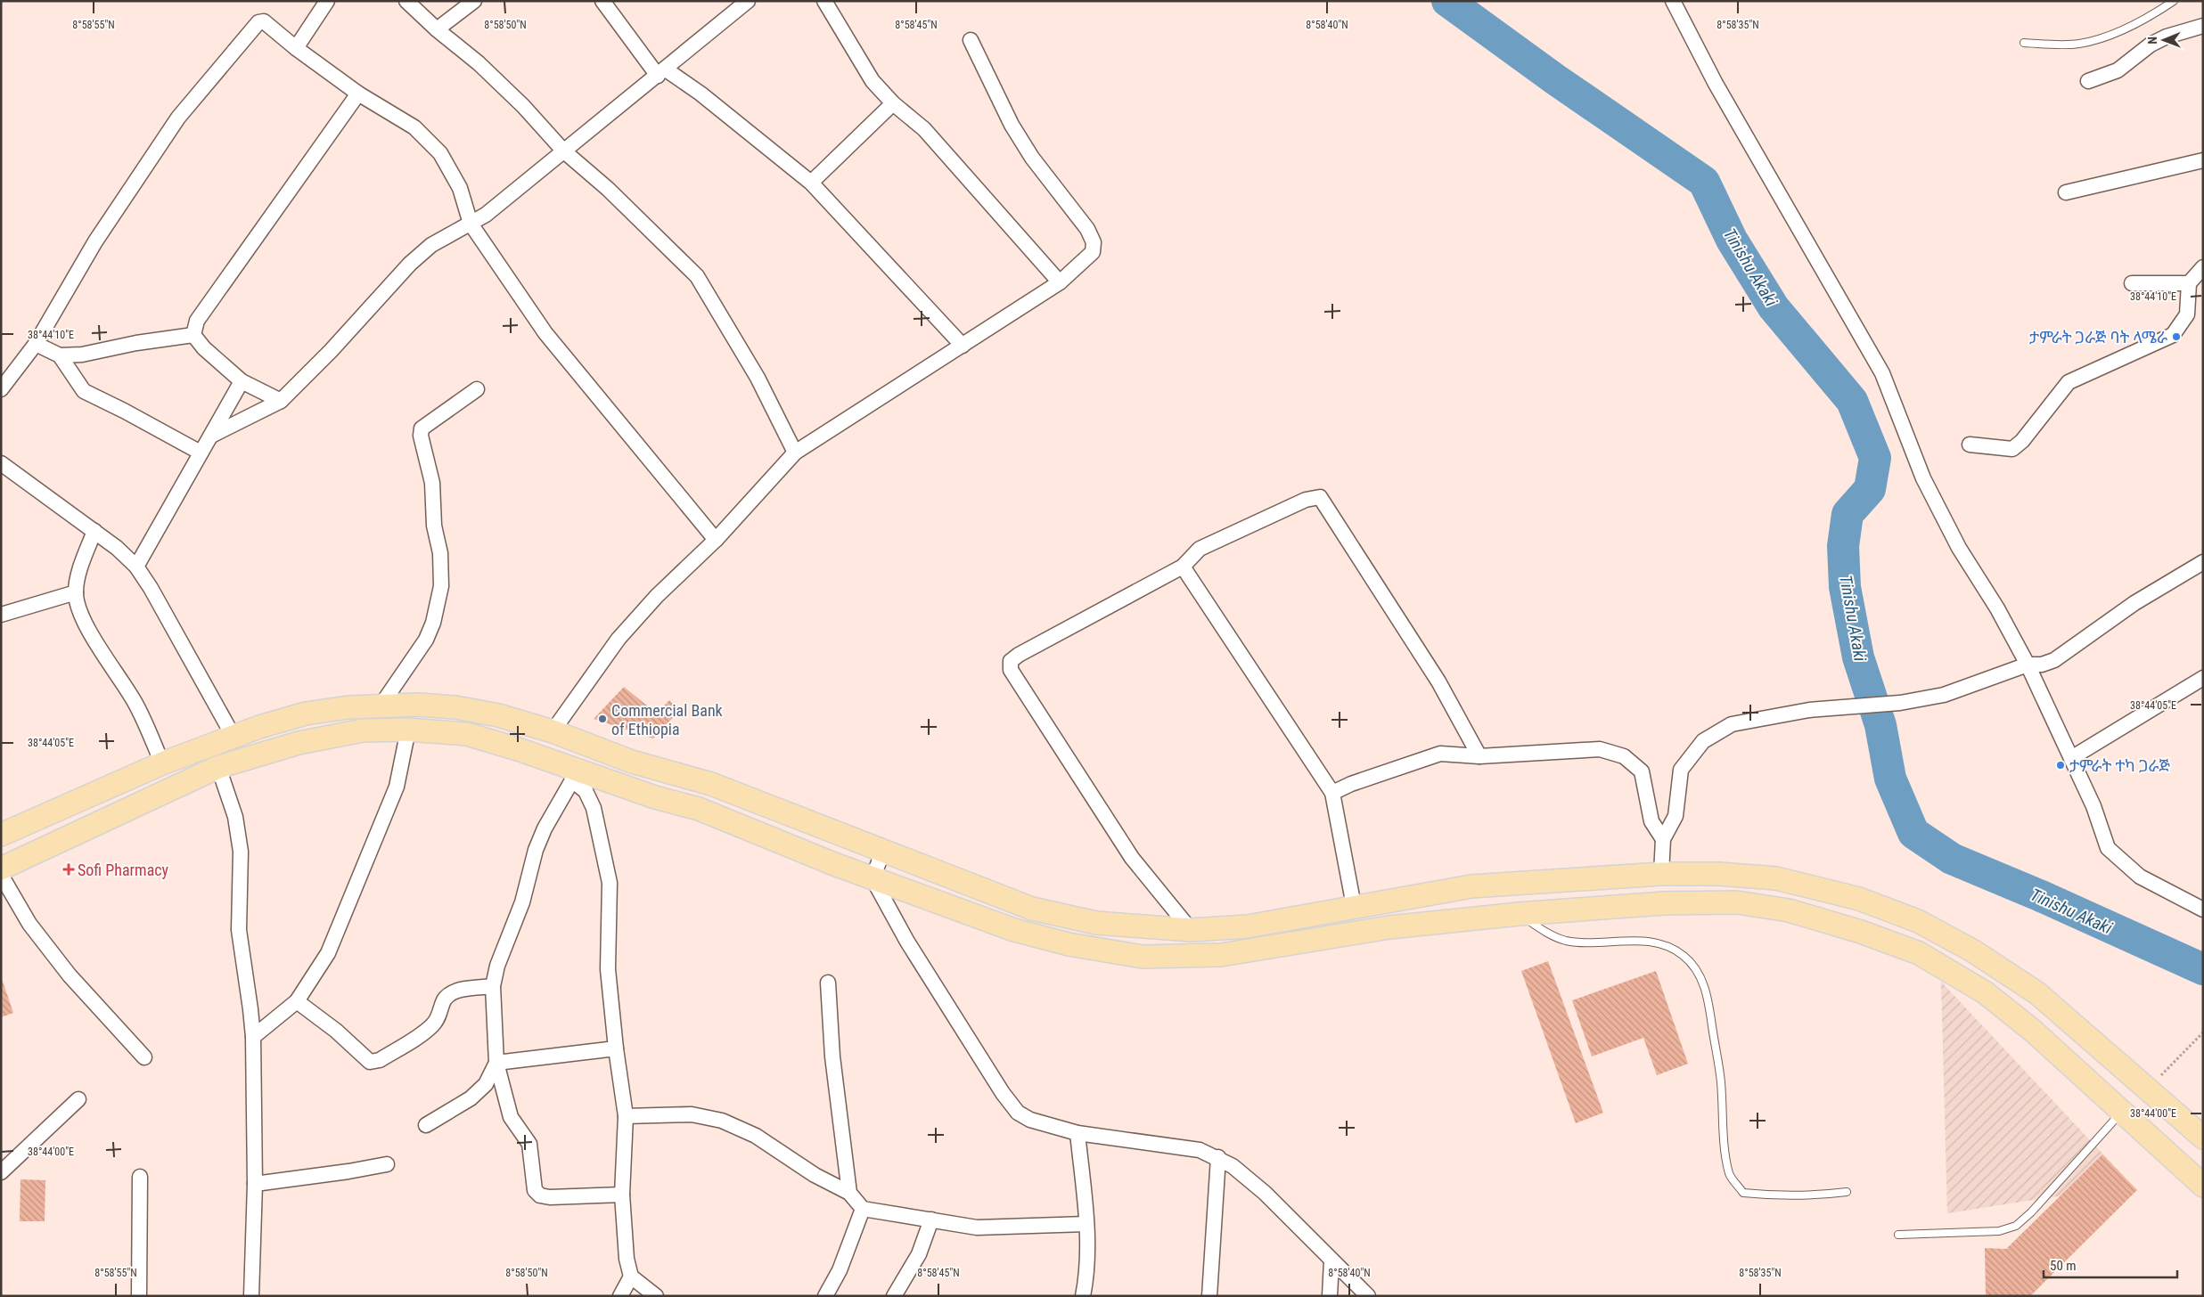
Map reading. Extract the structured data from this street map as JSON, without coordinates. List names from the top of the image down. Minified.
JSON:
{"water":["Tinishu Akaki"],"places":{"other":["ታምራት ጋራጅ ባት ላሜራ","Commercial Bank of Ethiopia","ታምራት ተካ ጋራጅ"],"health":["Sofi Pharmacy"]},"scale_bar":"50 m","north":"left","coordinates":["8°58'55\"N","8°58'50\"N","8°58'45\"N","8°58'40\"N","8°58'35\"N","38°44'10\"E","38°44'05\"E","38°44'00\"E"]}
